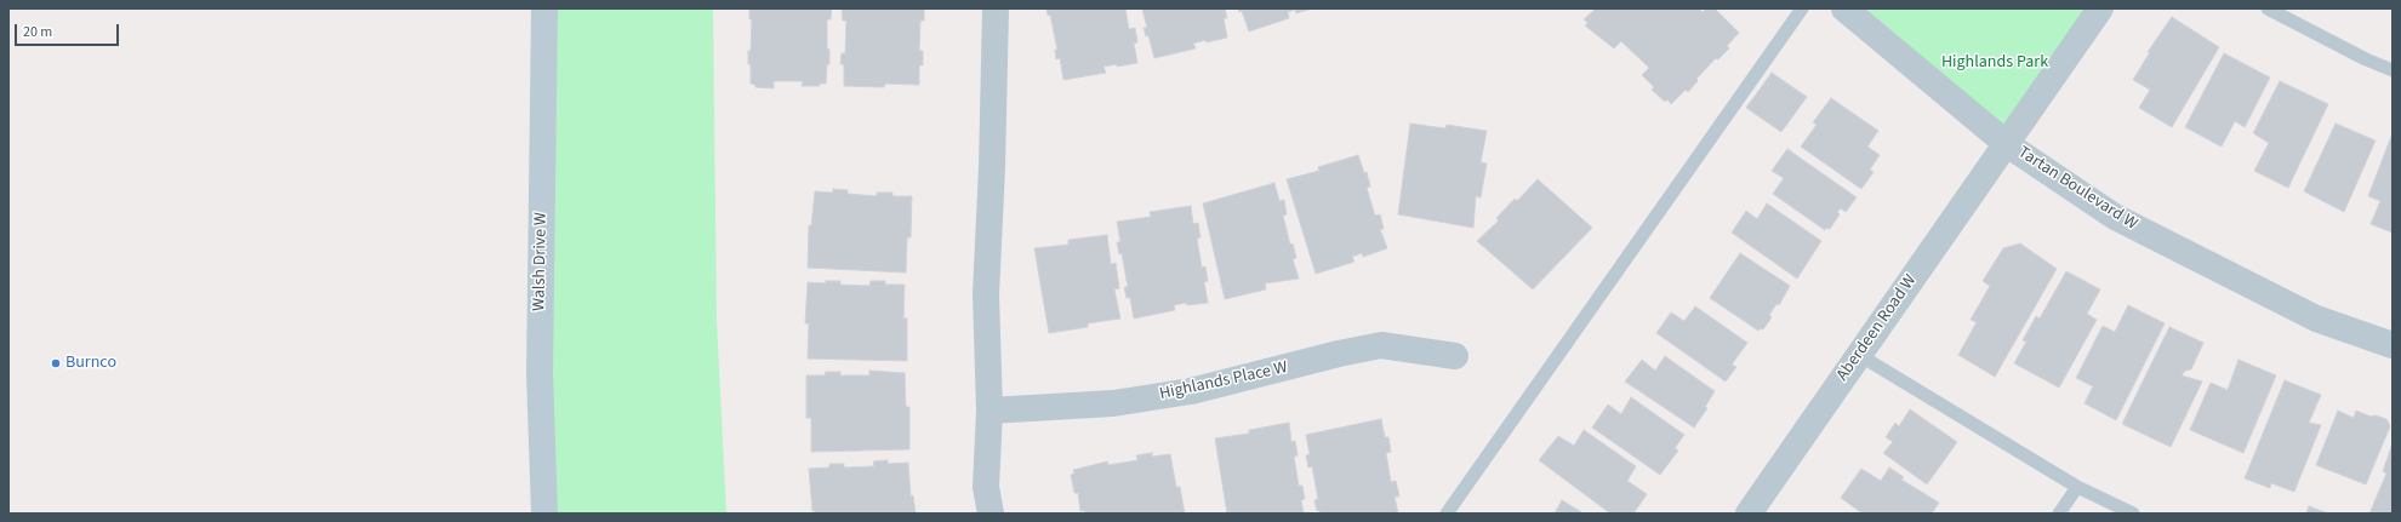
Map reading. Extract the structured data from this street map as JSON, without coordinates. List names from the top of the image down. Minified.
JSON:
{"streets":{"main road":["Walsh Drive W"],"street":["Tartan Boulevard W","Aberdeen Road W","Highlands Place W"]},"crossings":[["Tartan Boulevard W","Aberdeen Road W"]],"parks":["Highlands Park"],"places":["Burnco"],"scale_bar":"20 m"}
